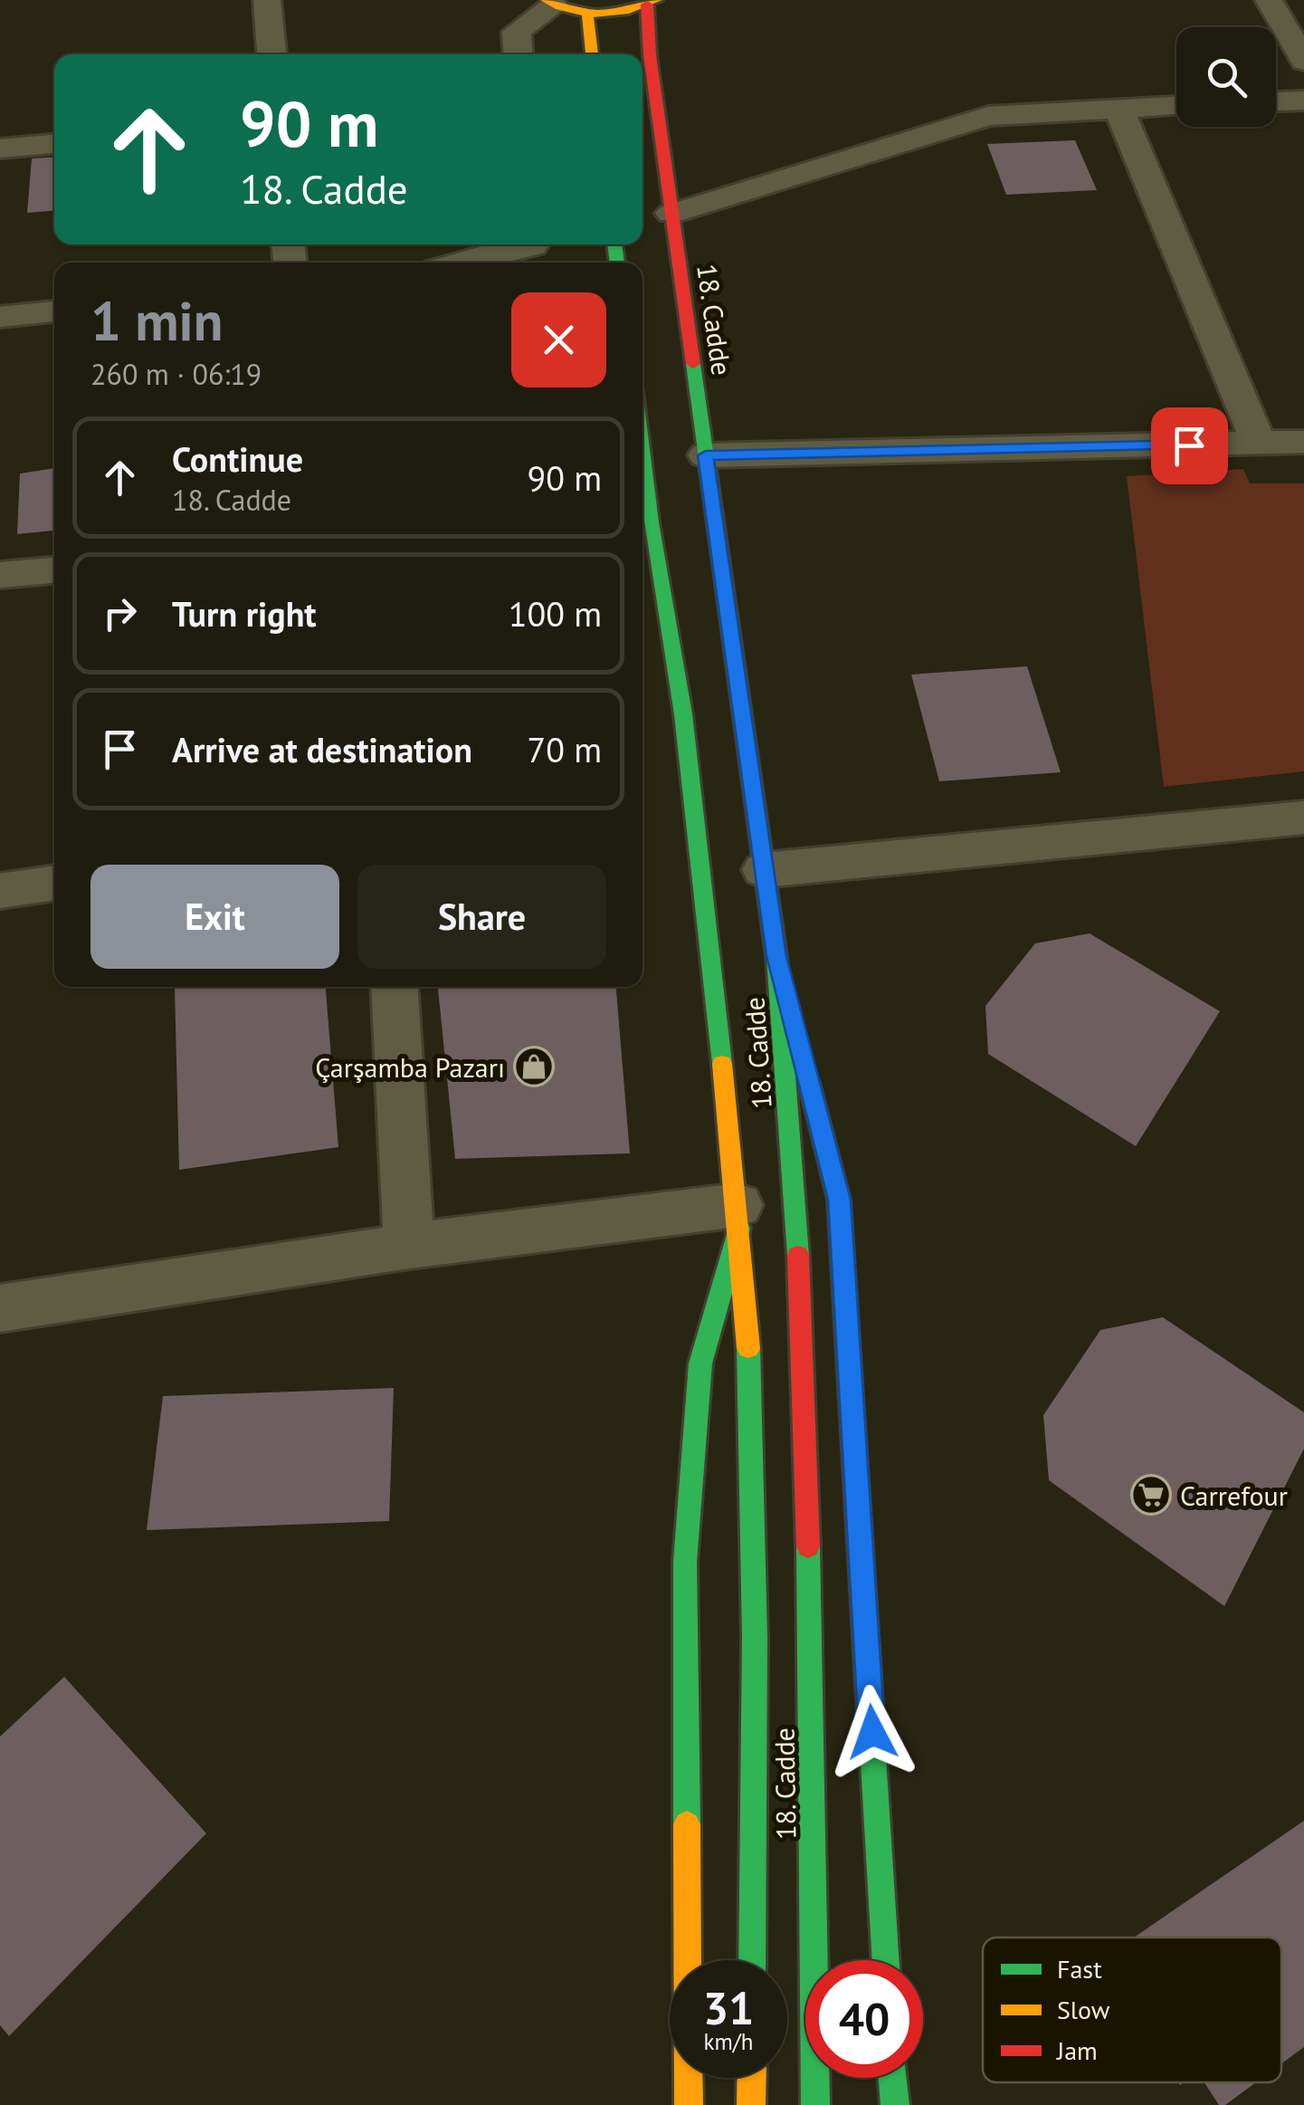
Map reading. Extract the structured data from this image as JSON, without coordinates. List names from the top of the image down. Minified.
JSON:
{"streets":{"street":["18. Cadde"]},"places":{"shop":["Çarşamba Pazarı"],"supermarket":["Carrefour"]},"legend":["Fast","Slow","Jam"],"page":{"turn":["90 m","18. Cadde"],"heading":["1 min","260 m · 06:19"],"list":[{"name":"Continue","note":"18. Cadde","value":"90 m"},{"name":"Turn right","value":"100 m"},{"name":"Arrive at destination","value":"70 m"}],"buttons":["Exit","Share"],"speed":"31 km/h","limit":"40"}}
